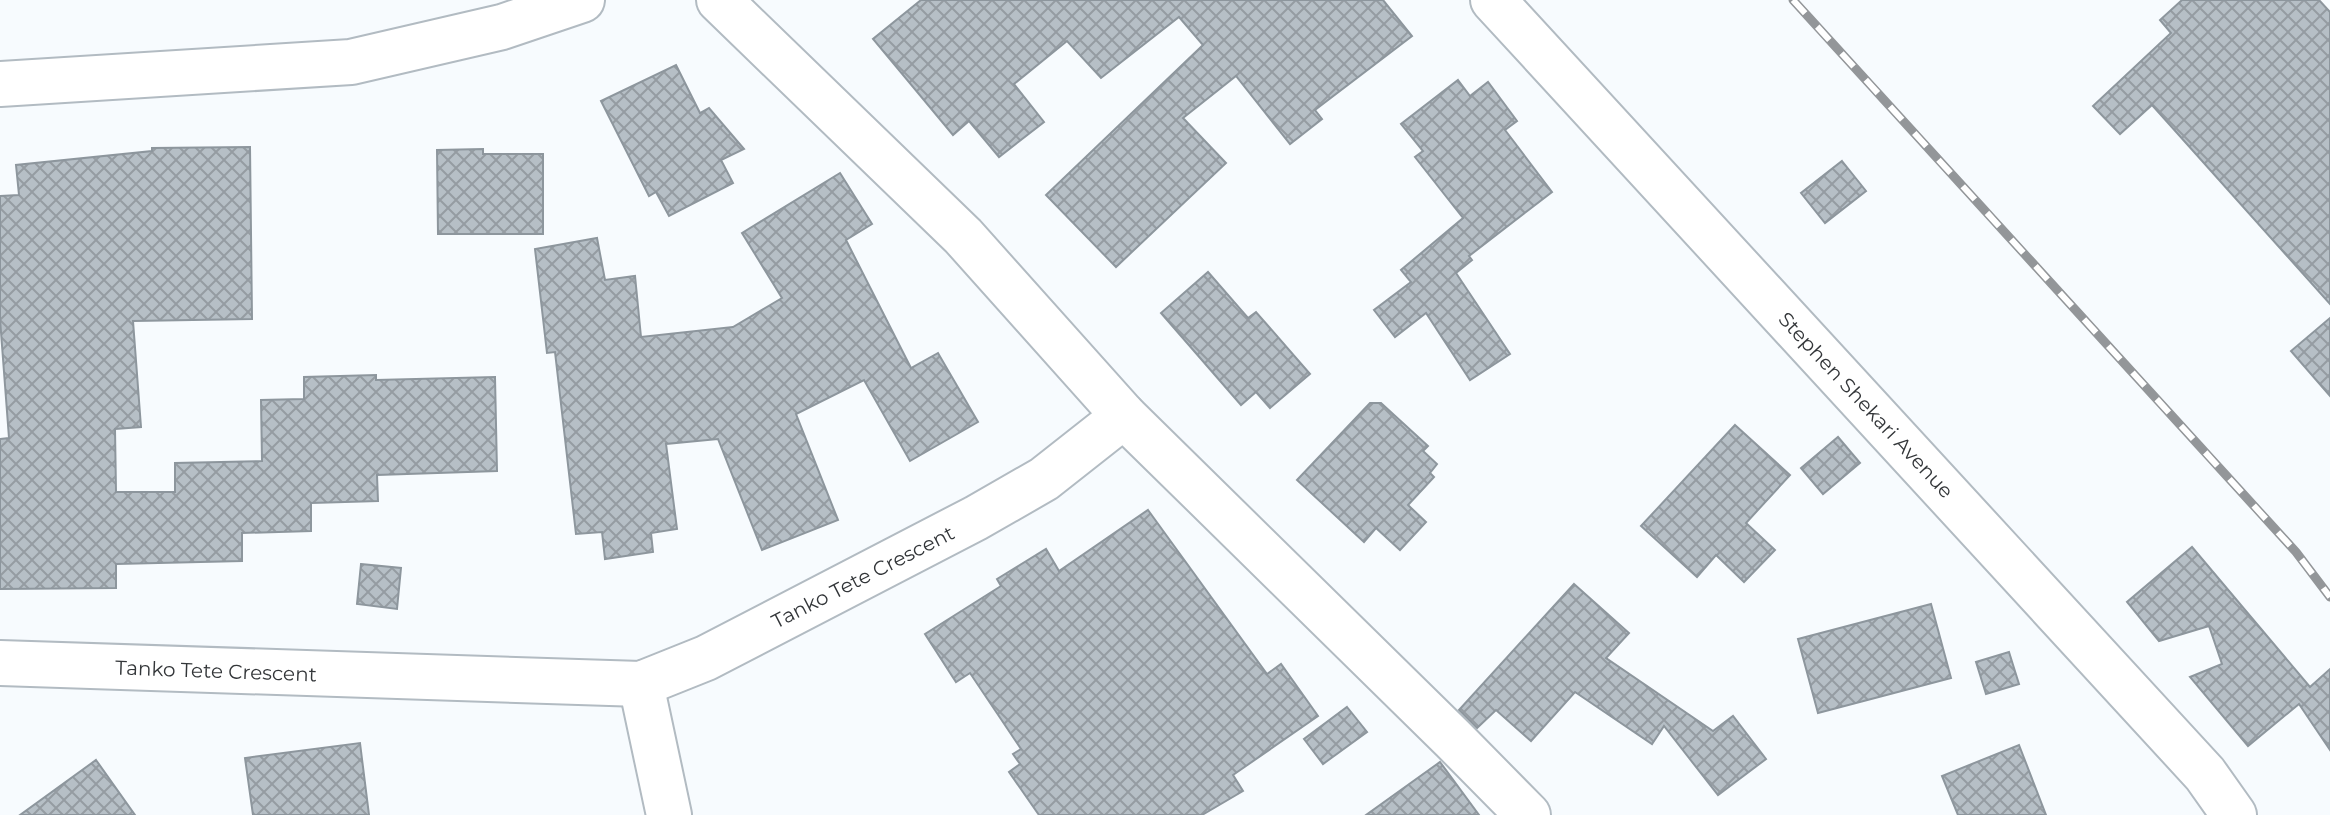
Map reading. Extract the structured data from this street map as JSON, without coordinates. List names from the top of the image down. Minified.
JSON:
{"streets":{"street":["Stephen Shekari Avenue","Tanko Tete Crescent"]}}
